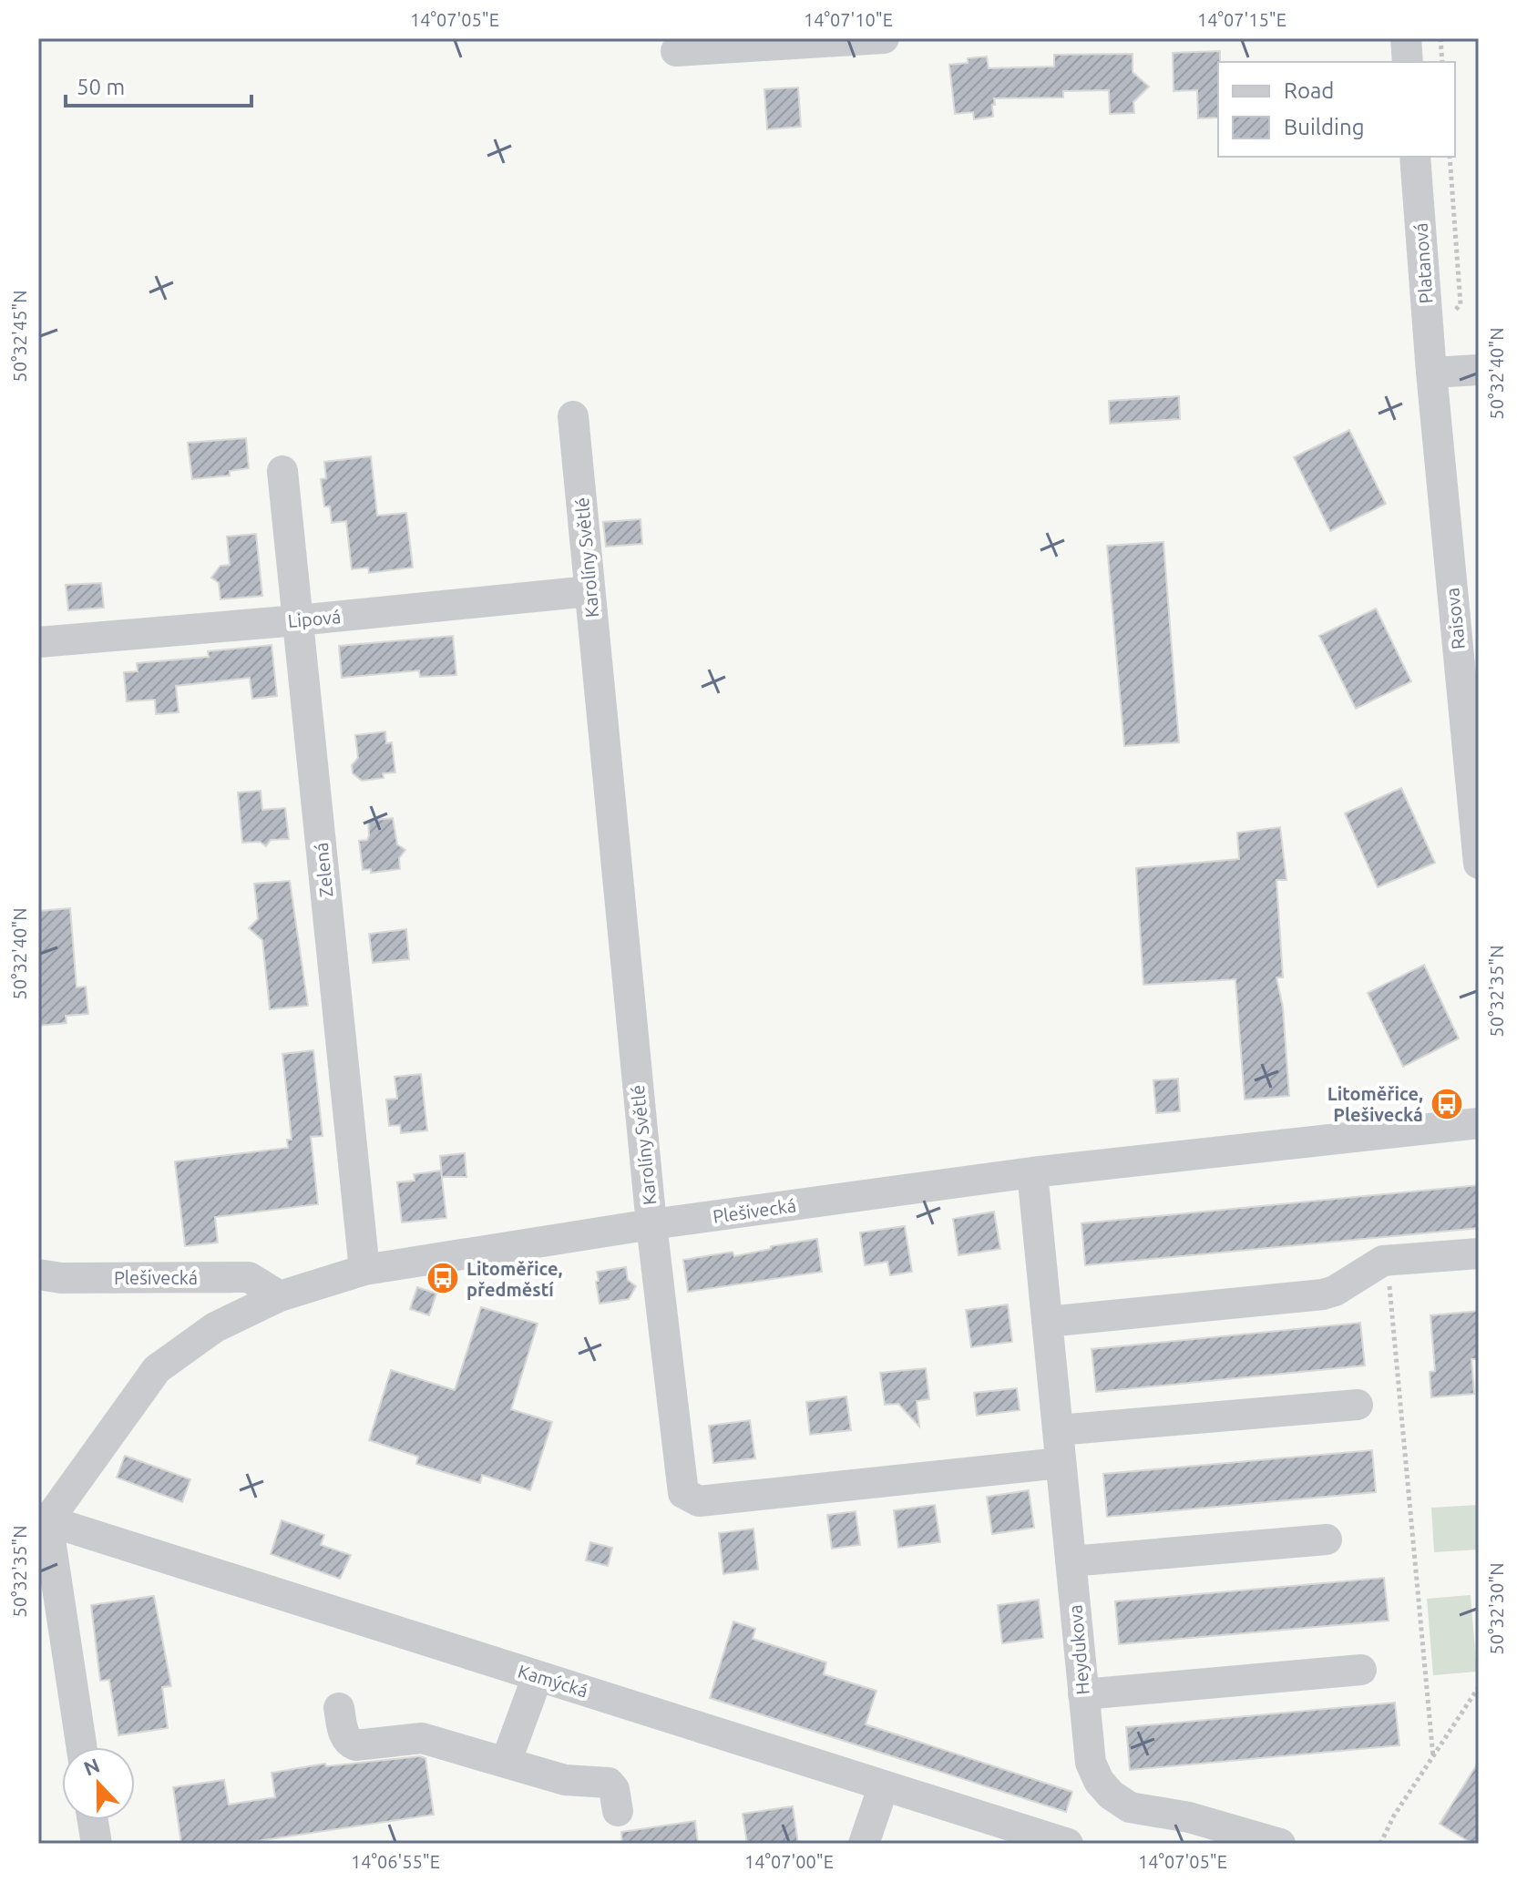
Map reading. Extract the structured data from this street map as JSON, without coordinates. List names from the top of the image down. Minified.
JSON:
{"streets":{"street":["Platanová","Karolíny Světlé","Lipová","Raisova","Zelená","Plešivecká","Heydukova","Kamýcká"]},"crossings":[["Platanová","Raisova"],["Karolíny Světlé","Lipová"],["Karolíny Světlé","Plešivecká"],["Karolíny Světlé","Heydukova"],["Lipová","Zelená"],["Zelená","Plešivecká"],["Plešivecká","Heydukova"]],"places":{"bus stop":["Litoměřice, Plešivecká","Litoměřice, předměstí"]},"legend":["Road","Building"],"scale_bar":"50 m","north":"top","coordinates":["14°07'05\"E","14°07'10\"E","14°07'15\"E","50°32'45\"N","50°32'40\"N","50°32'35\"N","50°32'30\"N","14°06'55\"E","14°07'00\"E"]}
